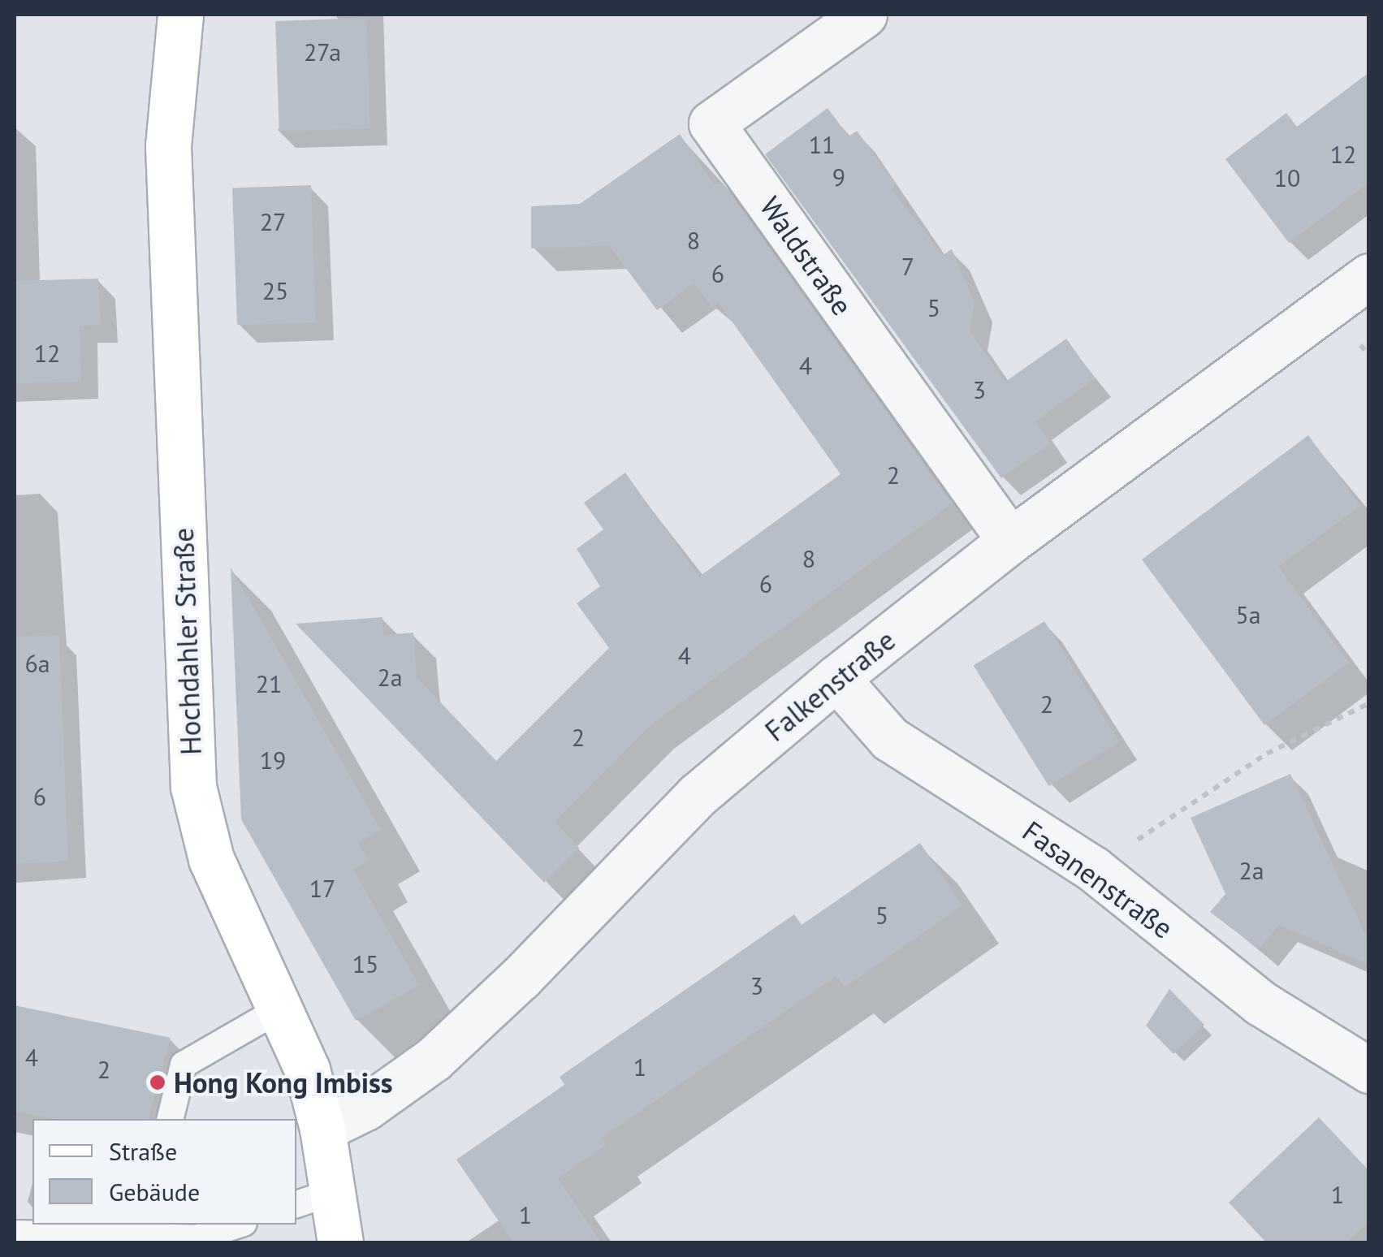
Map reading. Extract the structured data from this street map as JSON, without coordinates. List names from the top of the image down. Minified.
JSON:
{"streets":{"main road":["Hochdahler Straße"],"street":["Waldstraße","Falkenstraße","Fasanenstraße"]},"crossings":[["Waldstraße","Falkenstraße"],["Hochdahler Straße","Falkenstraße"],["Falkenstraße","Fasanenstraße"]],"places":["Hong Kong Imbiss"],"house_numbers":["27a","11","12","9","10","27","8","7","6","25","5","12","4","3","2","8","6","5a","4","6a","2a","21","2","2","19","6","2a","17","5","15","3","4","1","2","1","1"],"legend":["Straße","Gebäude"]}
